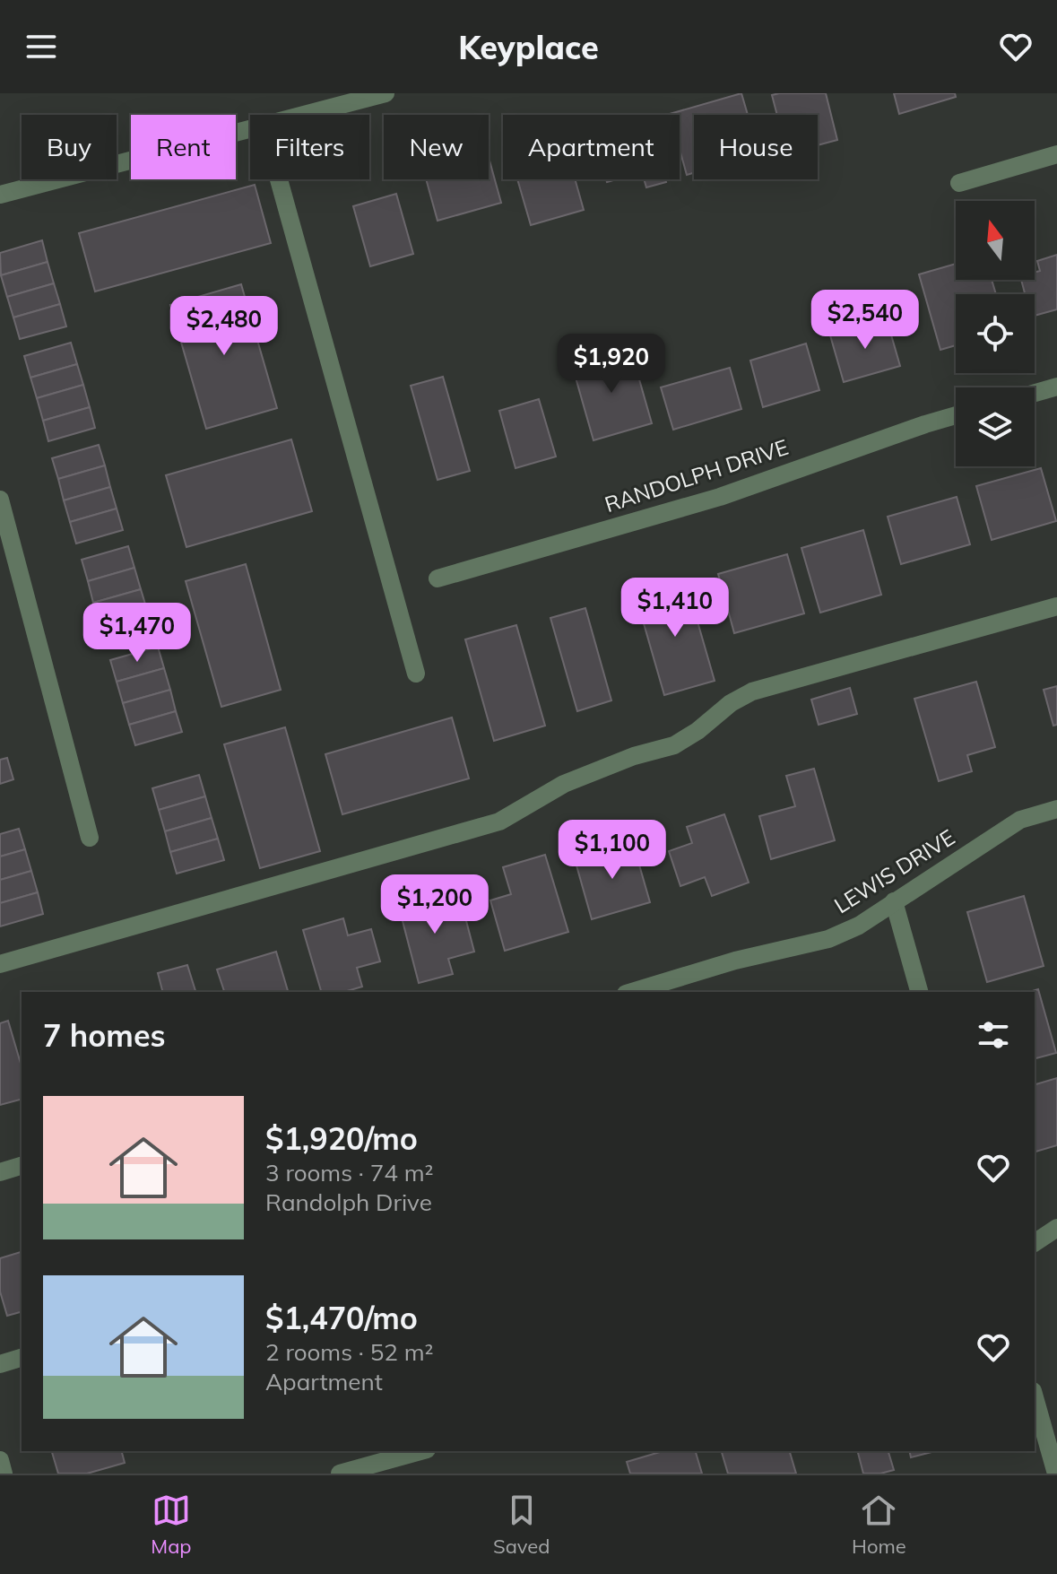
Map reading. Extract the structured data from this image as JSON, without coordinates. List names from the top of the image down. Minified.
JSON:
{"streets":{"street":["RANDOLPH DRIVE","LEWIS DRIVE"]},"north":"top","page":{"header":"Keyplace","chip":["Buy","Rent","Filters","New","Apartment","House"],"price":["$2,540","$2,480","$1,920","$1,410","$1,470","$1,100","$1,200"],"heading":"7 homes","list":[{"name":"$1,920/mo","note":"3 rooms · 74 m² · Randolph Drive"},{"name":"$1,470/mo","note":"2 rooms · 52 m² · Apartment"}],"tabs":["Map","Saved","Home"]}}
